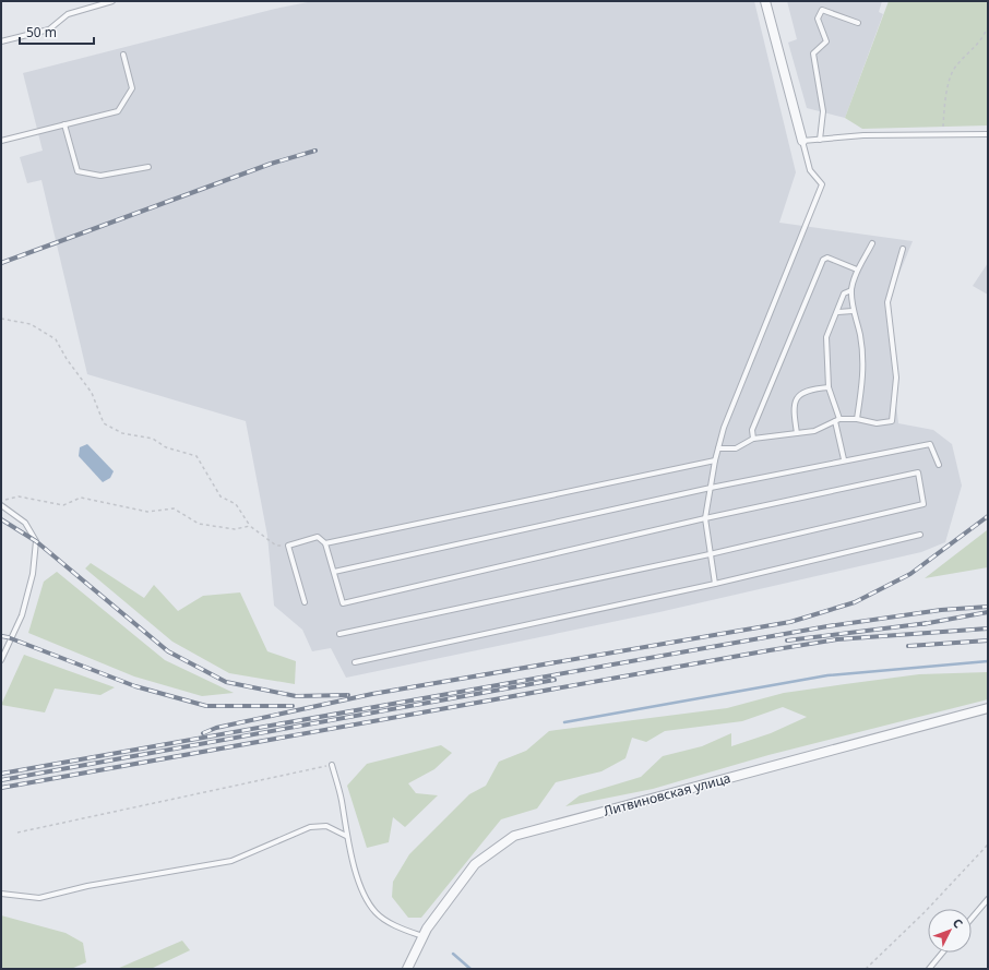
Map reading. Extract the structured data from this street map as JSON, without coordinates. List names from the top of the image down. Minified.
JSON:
{"streets":{"street":["Литвиновская улица"]},"scale_bar":"50 m","north":"top right"}
